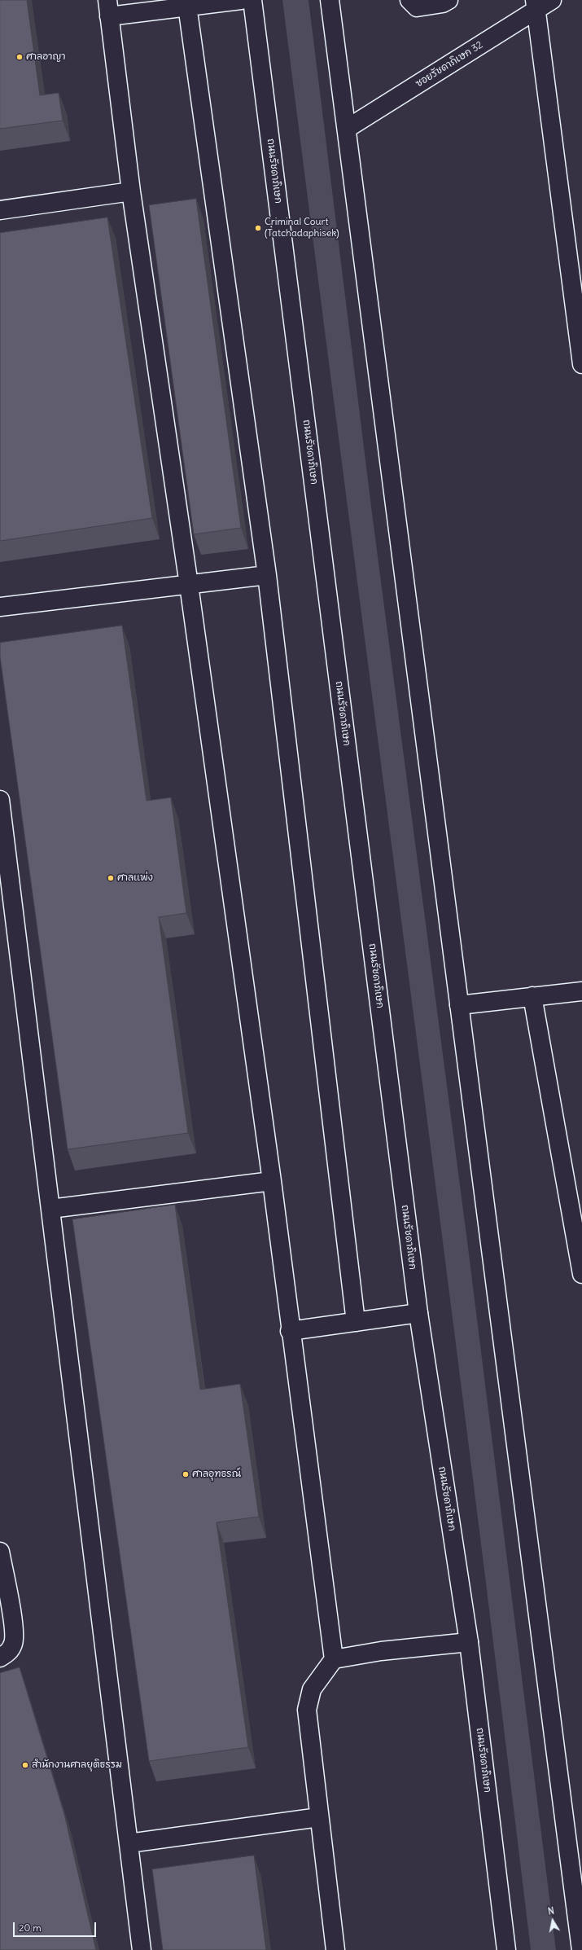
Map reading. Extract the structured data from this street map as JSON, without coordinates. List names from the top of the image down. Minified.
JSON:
{"streets":{"main road":["ซอยรัชดาภิเษก 32","ถนนรัชดาภิเษก"]},"places":["ศาลอาญา","Criminal Court (Tatchadaphisek)","ศาลแพ่ง","ศาลอุทธรณ์","สำนักงานศาลยุติธรรม"],"scale_bar":"20 m","north":"top"}
